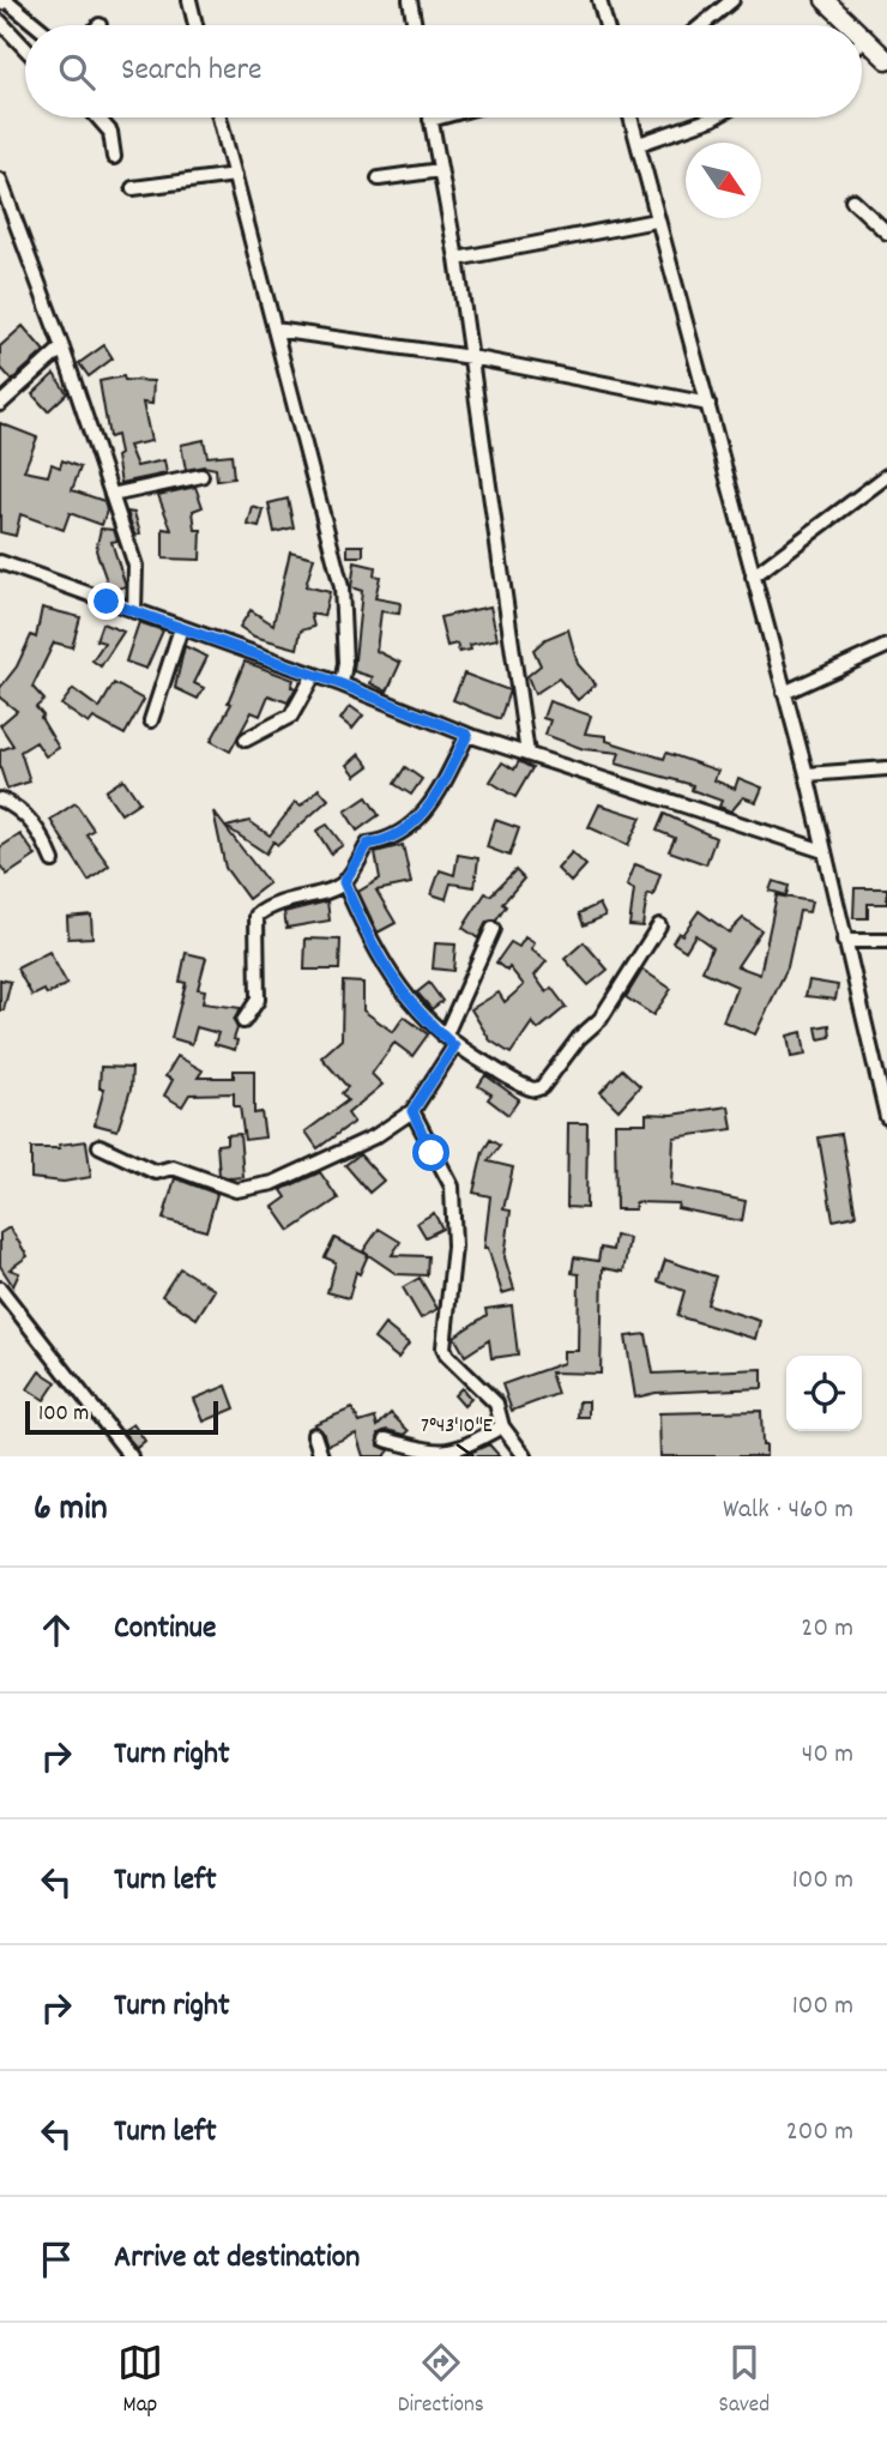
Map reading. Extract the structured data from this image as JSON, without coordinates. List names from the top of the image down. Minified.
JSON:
{"scale_bar":"100 m","north":"bottom right","page":{"search":"Search here","scale":"100 m","heading":["6 min","Walk · 460 m"],"list":[["Continue","20 m"],["Turn right","40 m"],["Turn left","100 m"],["Turn right","100 m"],["Turn left","200 m"],"Arrive at destination"],"nav":["Map","Directions","Saved"]},"coordinates":["7°43'10\"E"]}
